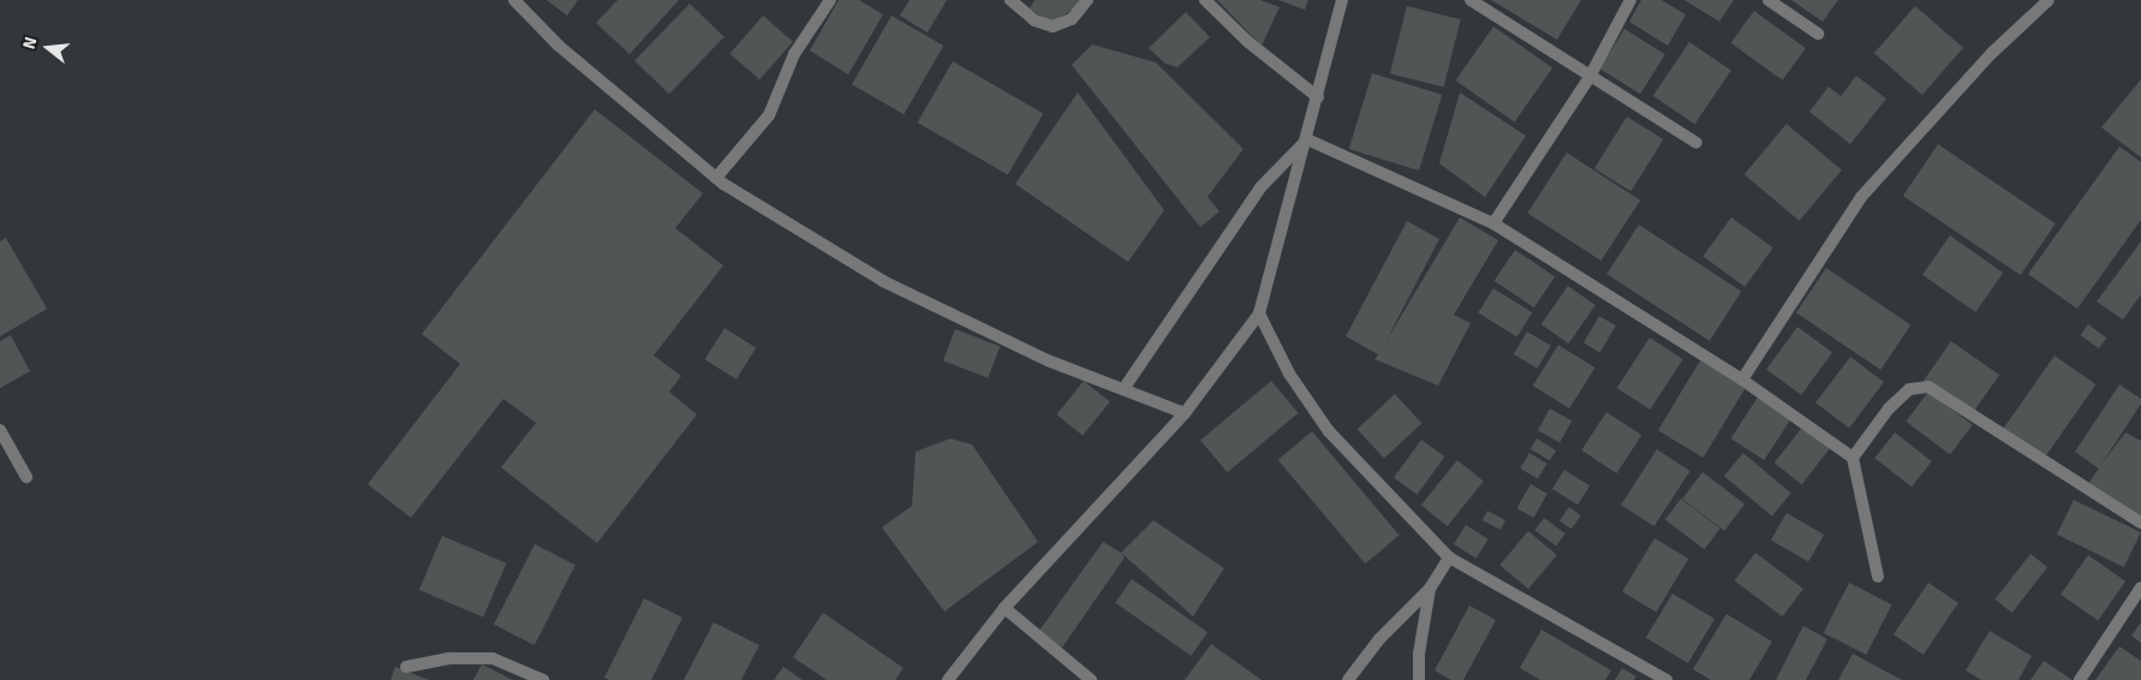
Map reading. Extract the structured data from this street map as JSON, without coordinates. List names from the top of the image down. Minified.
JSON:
{"north":"left"}
